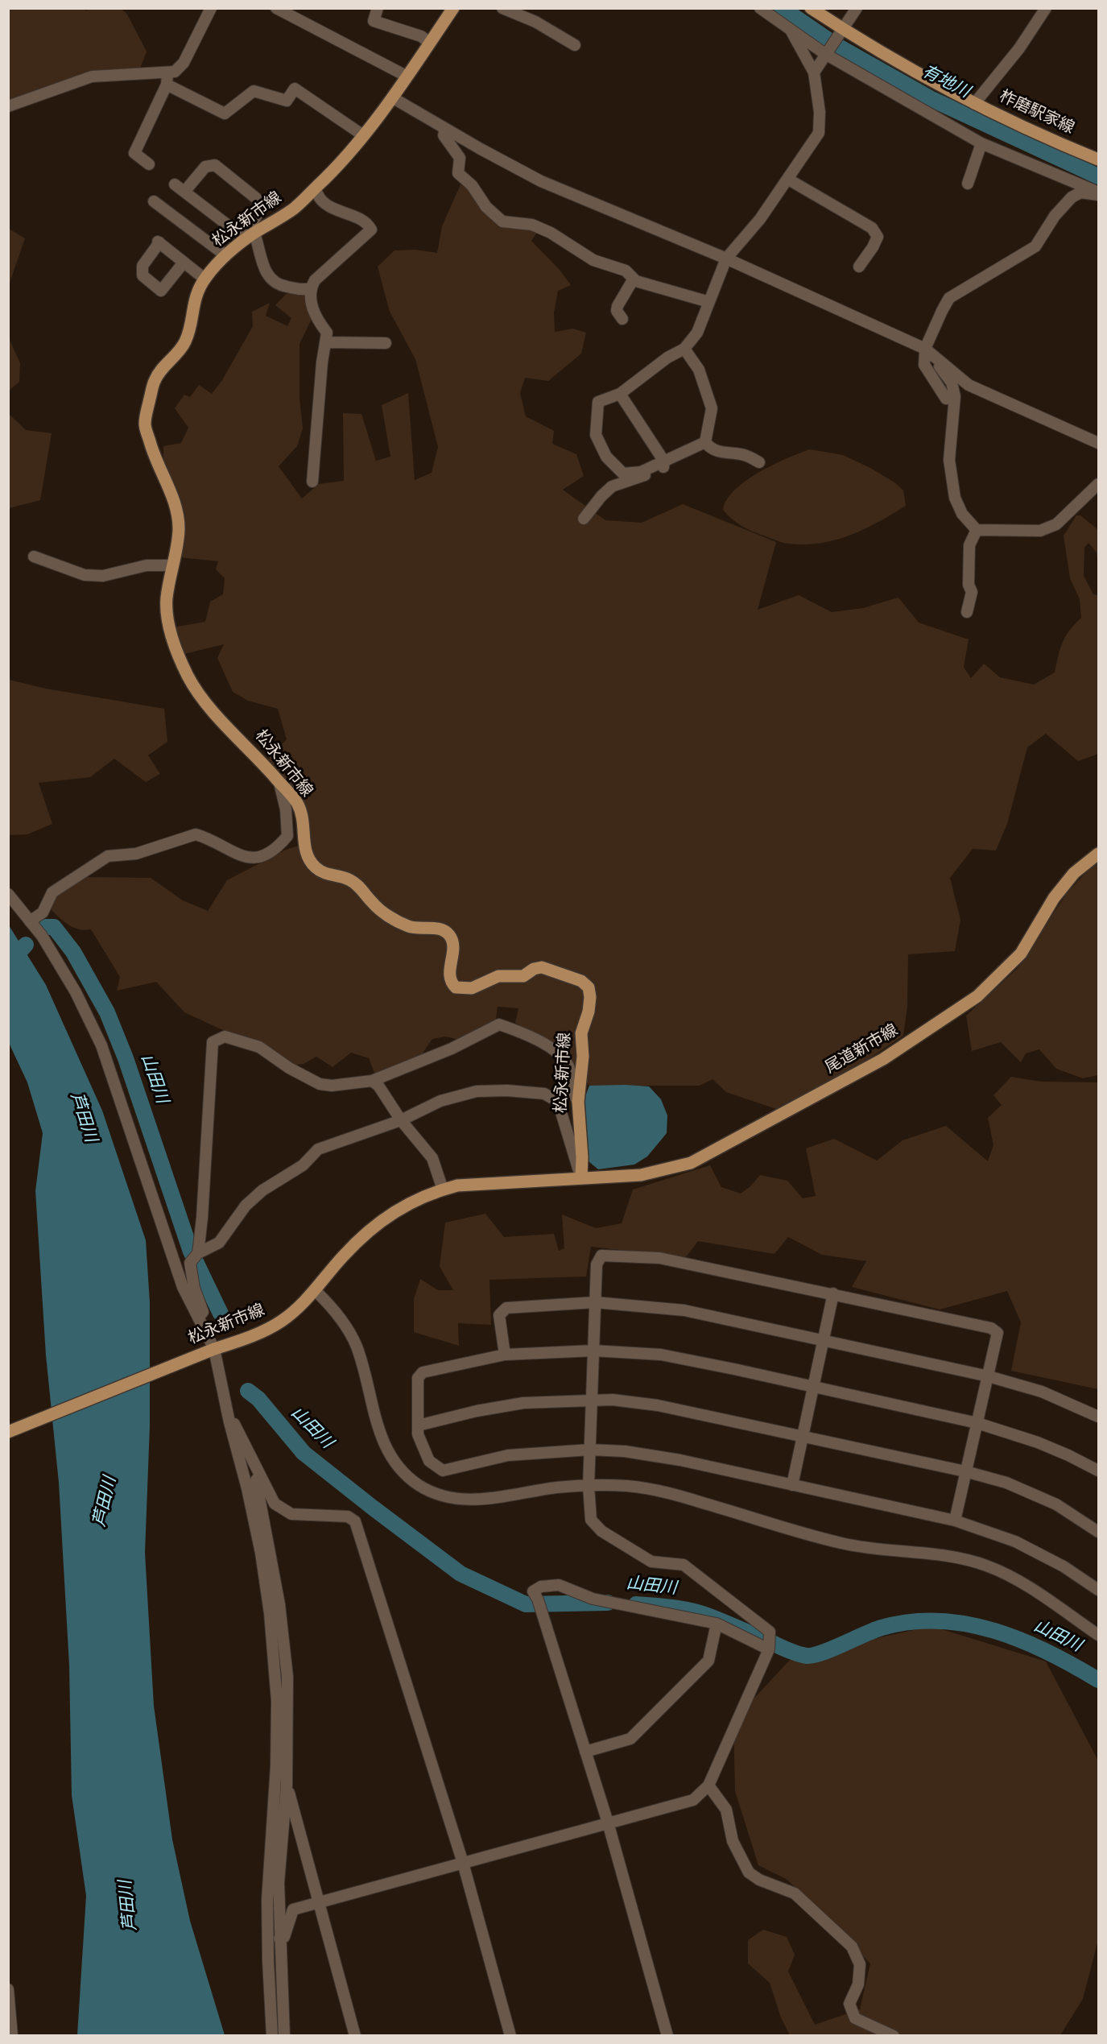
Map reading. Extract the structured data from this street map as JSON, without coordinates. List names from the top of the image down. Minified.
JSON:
{"streets":{"main road":["柞磨駅家線","松永新市線","尾道新市線"]},"crossings":[["松永新市線","尾道新市線"]],"water":["有地川","山田川","芦田川"]}
